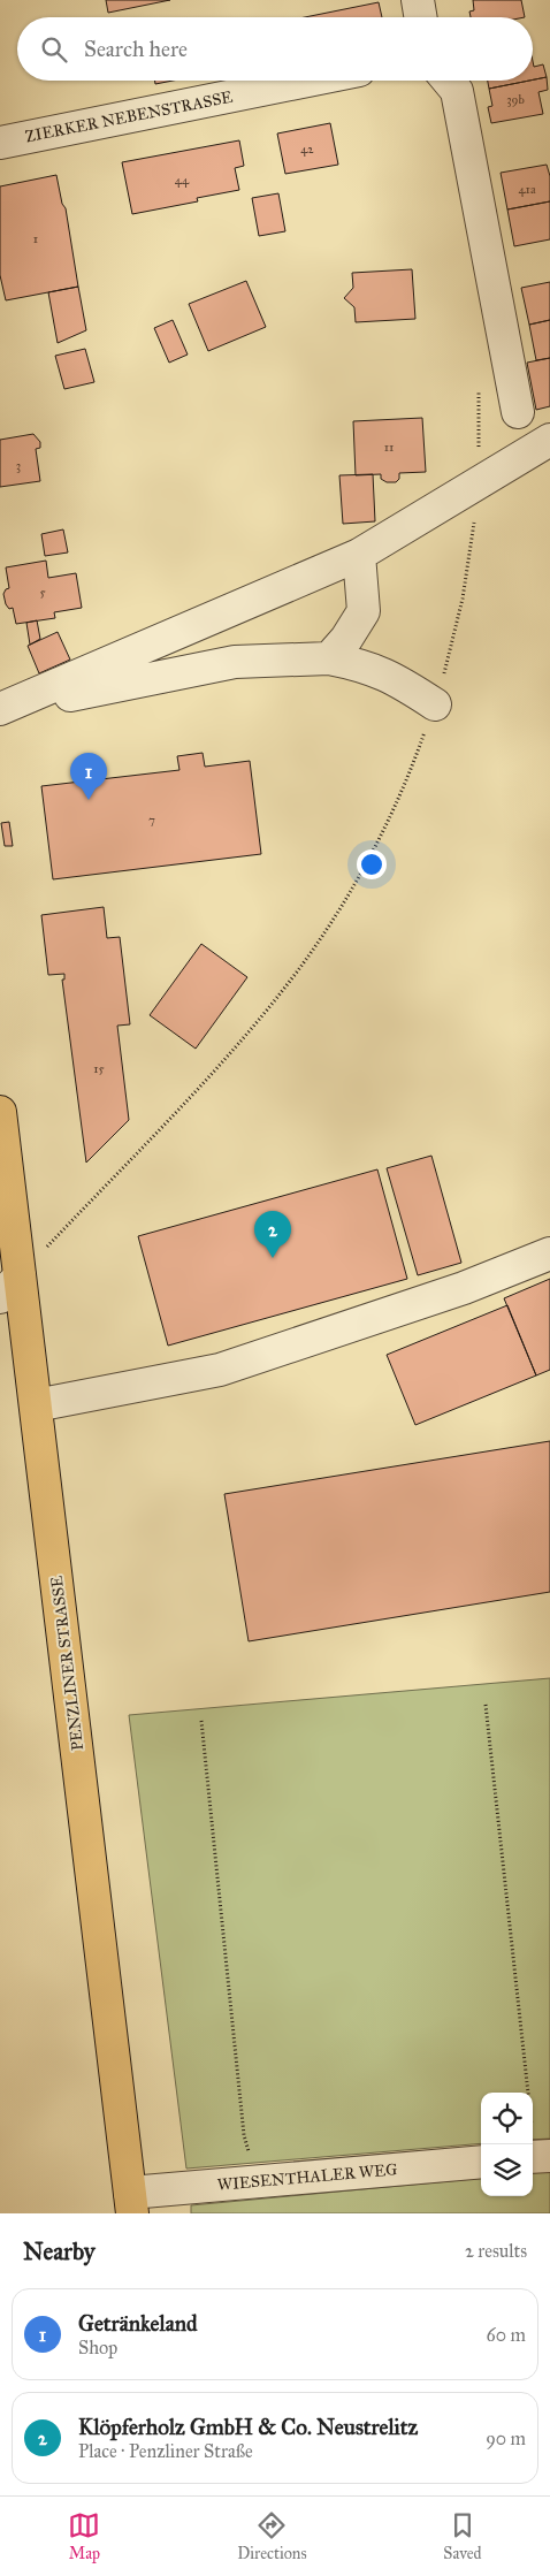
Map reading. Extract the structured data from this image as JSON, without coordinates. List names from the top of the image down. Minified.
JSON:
{"streets":{"main road":["PENZLINER STRASSE"],"street":["ZIERKER NEBENSTRASSE","WIESENTHALER WEG"]},"crossings":[["PENZLINER STRASSE","WIESENTHALER WEG"]],"house_numbers":["39b","42","44","41a","1","11","3","5","7","15"],"page":{"search":"Search here","pins":["1","2"],"heading":["Nearby","2 results"],"list":[{"mark":"1","name":"Getränkeland","note":"Shop","value":"60 m"},{"mark":"2","name":"Klöpferholz GmbH & Co. Neustrelitz","note":"Place · Penzliner Straße","value":"90 m"}],"nav":["Map","Directions","Saved"]}}
